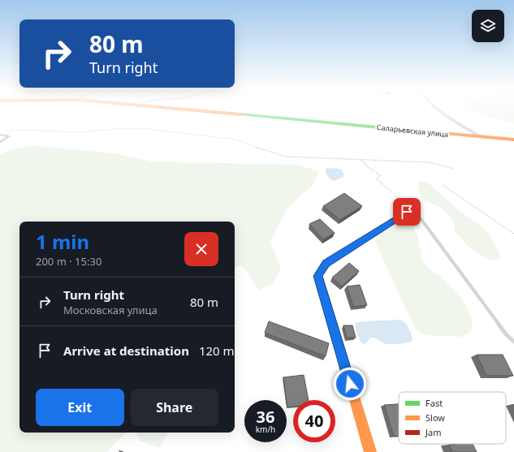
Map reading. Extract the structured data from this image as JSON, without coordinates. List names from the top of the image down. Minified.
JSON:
{"streets":{"street":["Саларьевская улица"]},"legend":["Fast","Slow","Jam"],"page":{"turn":["80 m","Turn right"],"heading":["1 min","200 m · 15:30"],"list":[{"name":"Turn right","note":"Московская улица","value":"80 m"},{"name":"Arrive at destination","value":"120 m"}],"buttons":["Exit","Share"],"speed":"36 km/h","limit":"40"}}
